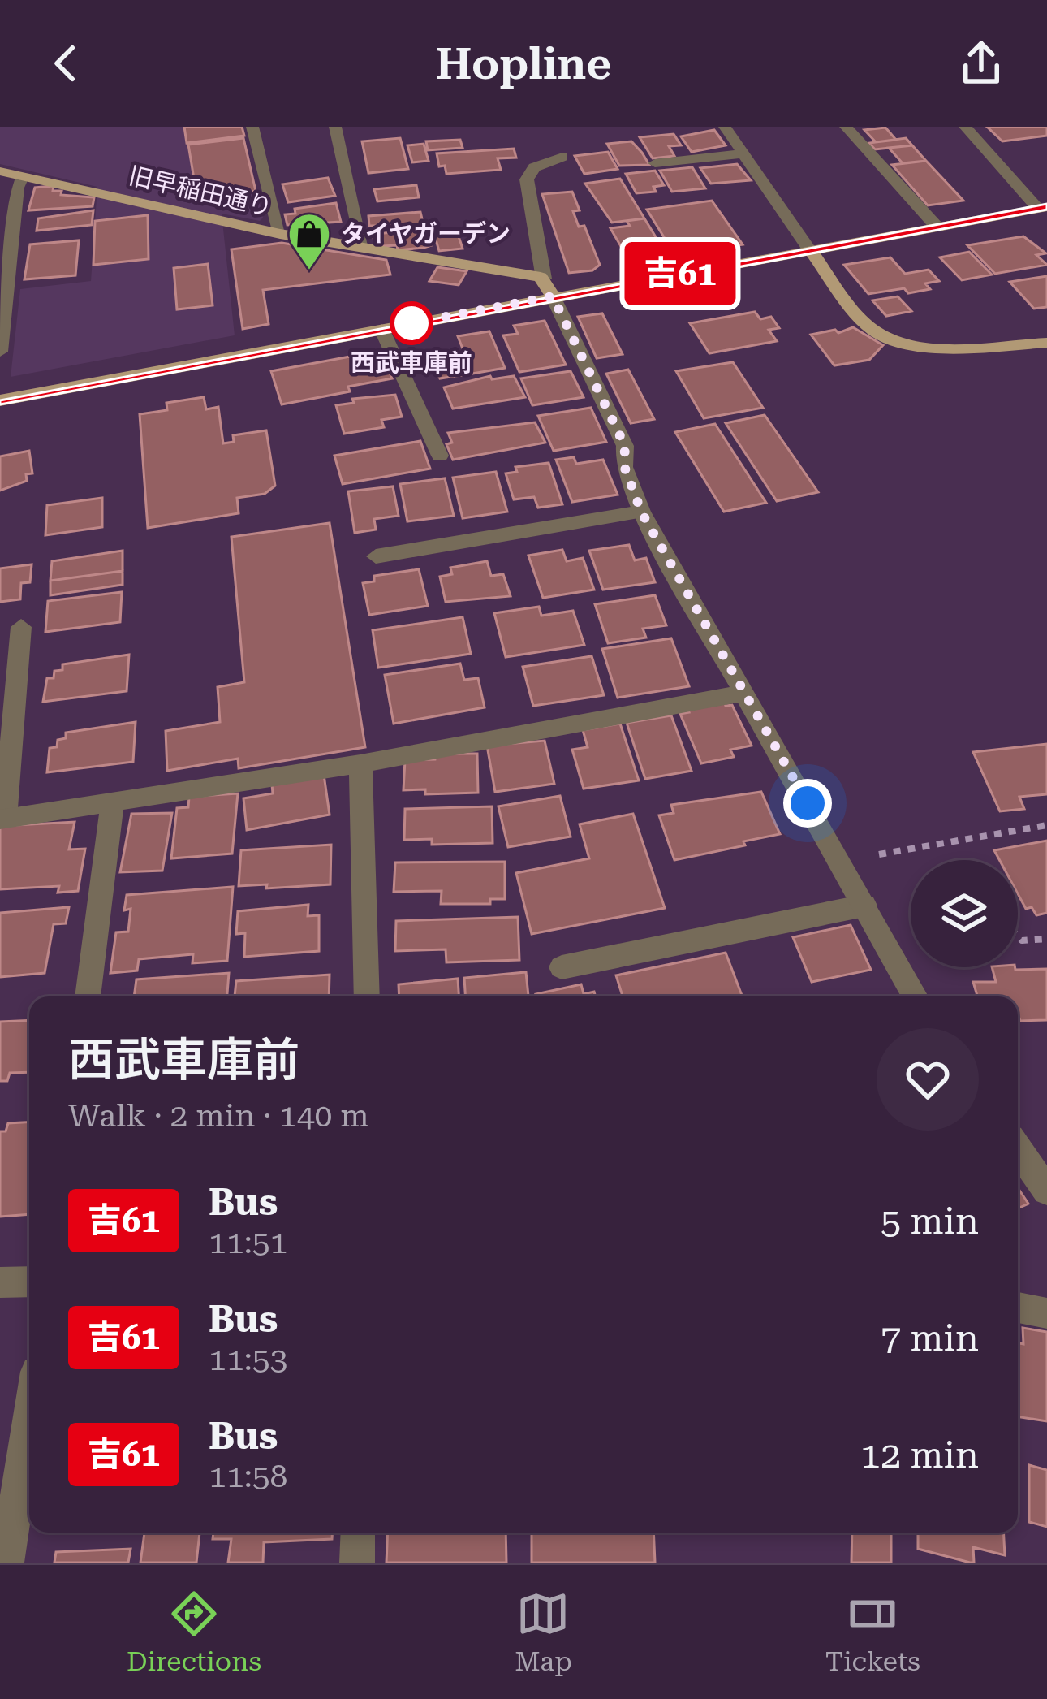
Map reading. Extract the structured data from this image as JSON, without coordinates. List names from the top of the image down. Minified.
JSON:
{"streets":{"main road":["旧早稲田通り"]},"places":{"shop":["タイヤガーデン"],"other":["西武車庫前"]},"lines":["bus line 吉61"],"page":{"header":"Hopline","on_map":"吉61","heading":["西武車庫前","Walk · 2 min · 140 m"],"list":[{"mark":"吉61","name":"Bus","note":"11:51","value":"5 min"},{"mark":"吉61","name":"Bus","note":"11:53","value":"7 min"},{"mark":"吉61","name":"Bus","note":"11:58","value":"12 min"}],"tabs":["Directions","Map","Tickets"]}}
